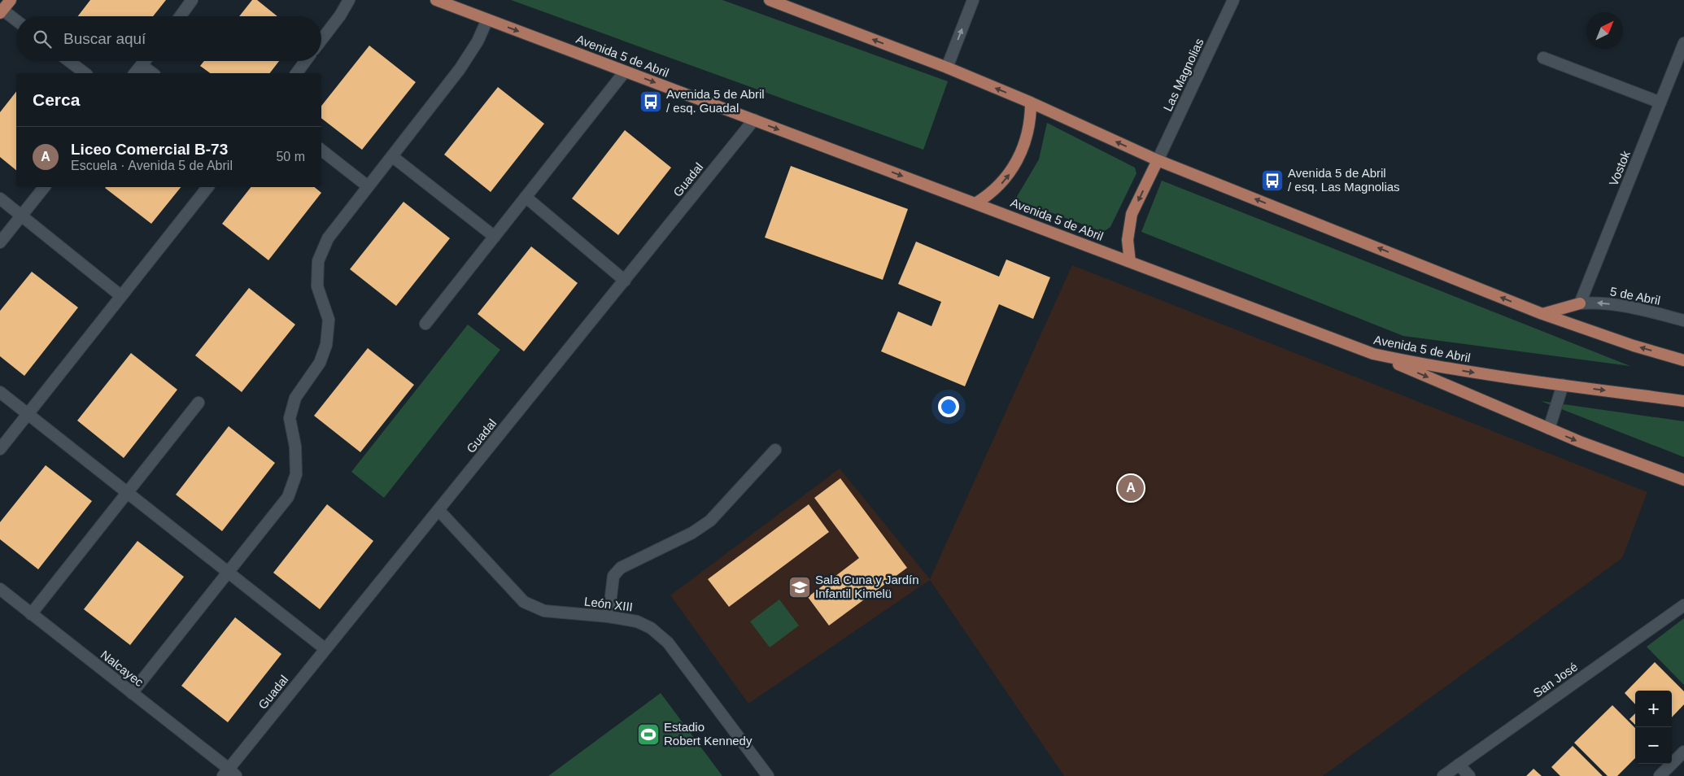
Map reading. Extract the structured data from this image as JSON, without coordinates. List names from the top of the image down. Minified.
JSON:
{"streets":{"main road":["Avenida 5 de Abril"],"street":["Las Magnolias","Vostok","Guadal","5 de Abril","León XIII","Nalcayec","San José"]},"crossings":[["Avenida 5 de Abril","Guadal"],["Vostok","5 de Abril"],["Guadal","León XIII"],["Guadal","Nalcayec"]],"one_way":["5 de Abril"],"places":{"bus stop":["Avenida 5 de Abril / esq. Guadal","Avenida 5 de Abril / esq. Las Magnolias"],"school or university":["Sala Cuna y Jardín Infantil Kimelü"],"sports":["Estadio Robert Kennedy"]},"north":"top right","page":{"search":"Buscar aquí","heading":"Cerca","list":[{"mark":"A","name":"Liceo Comercial B-73","note":"Escuela · Avenida 5 de Abril","value":"50 m"}],"pins":"A","map_buttons":["+","−"]}}
